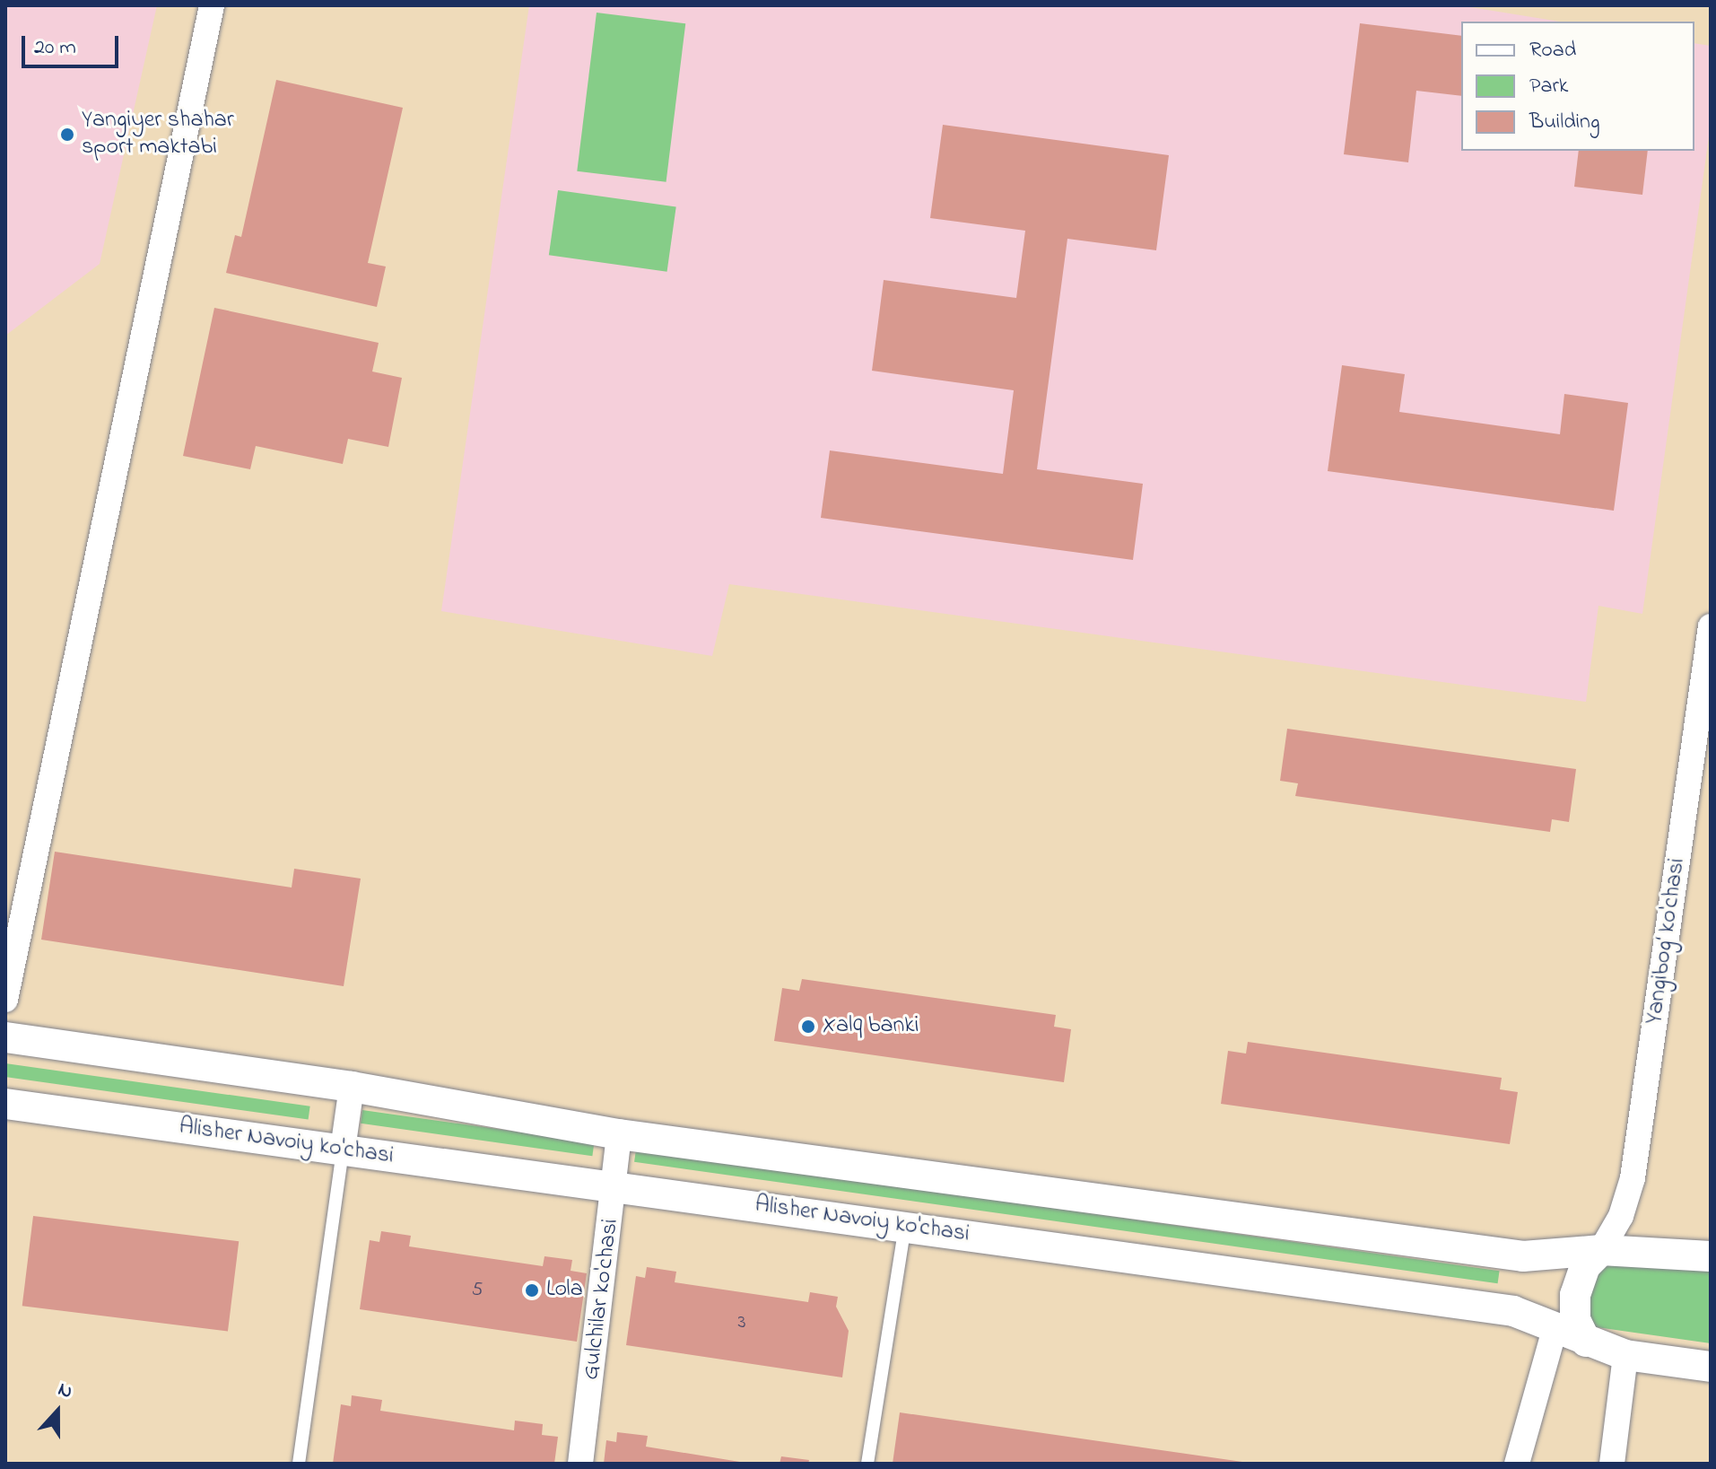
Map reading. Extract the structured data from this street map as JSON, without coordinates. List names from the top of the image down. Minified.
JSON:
{"streets":{"street":["Yangibog‘ ko'chasi","Alisher Navoiy ko'chasi","Gulchilar ko'chasi"]},"crossings":[["Alisher Navoiy ko'chasi","Gulchilar ko'chasi"]],"places":["Yangiyer shahar sport maktabi","Xalq banki","Lola"],"house_numbers":["5","3"],"legend":["Road","Park","Building"],"scale_bar":"20 m","north":"top"}
